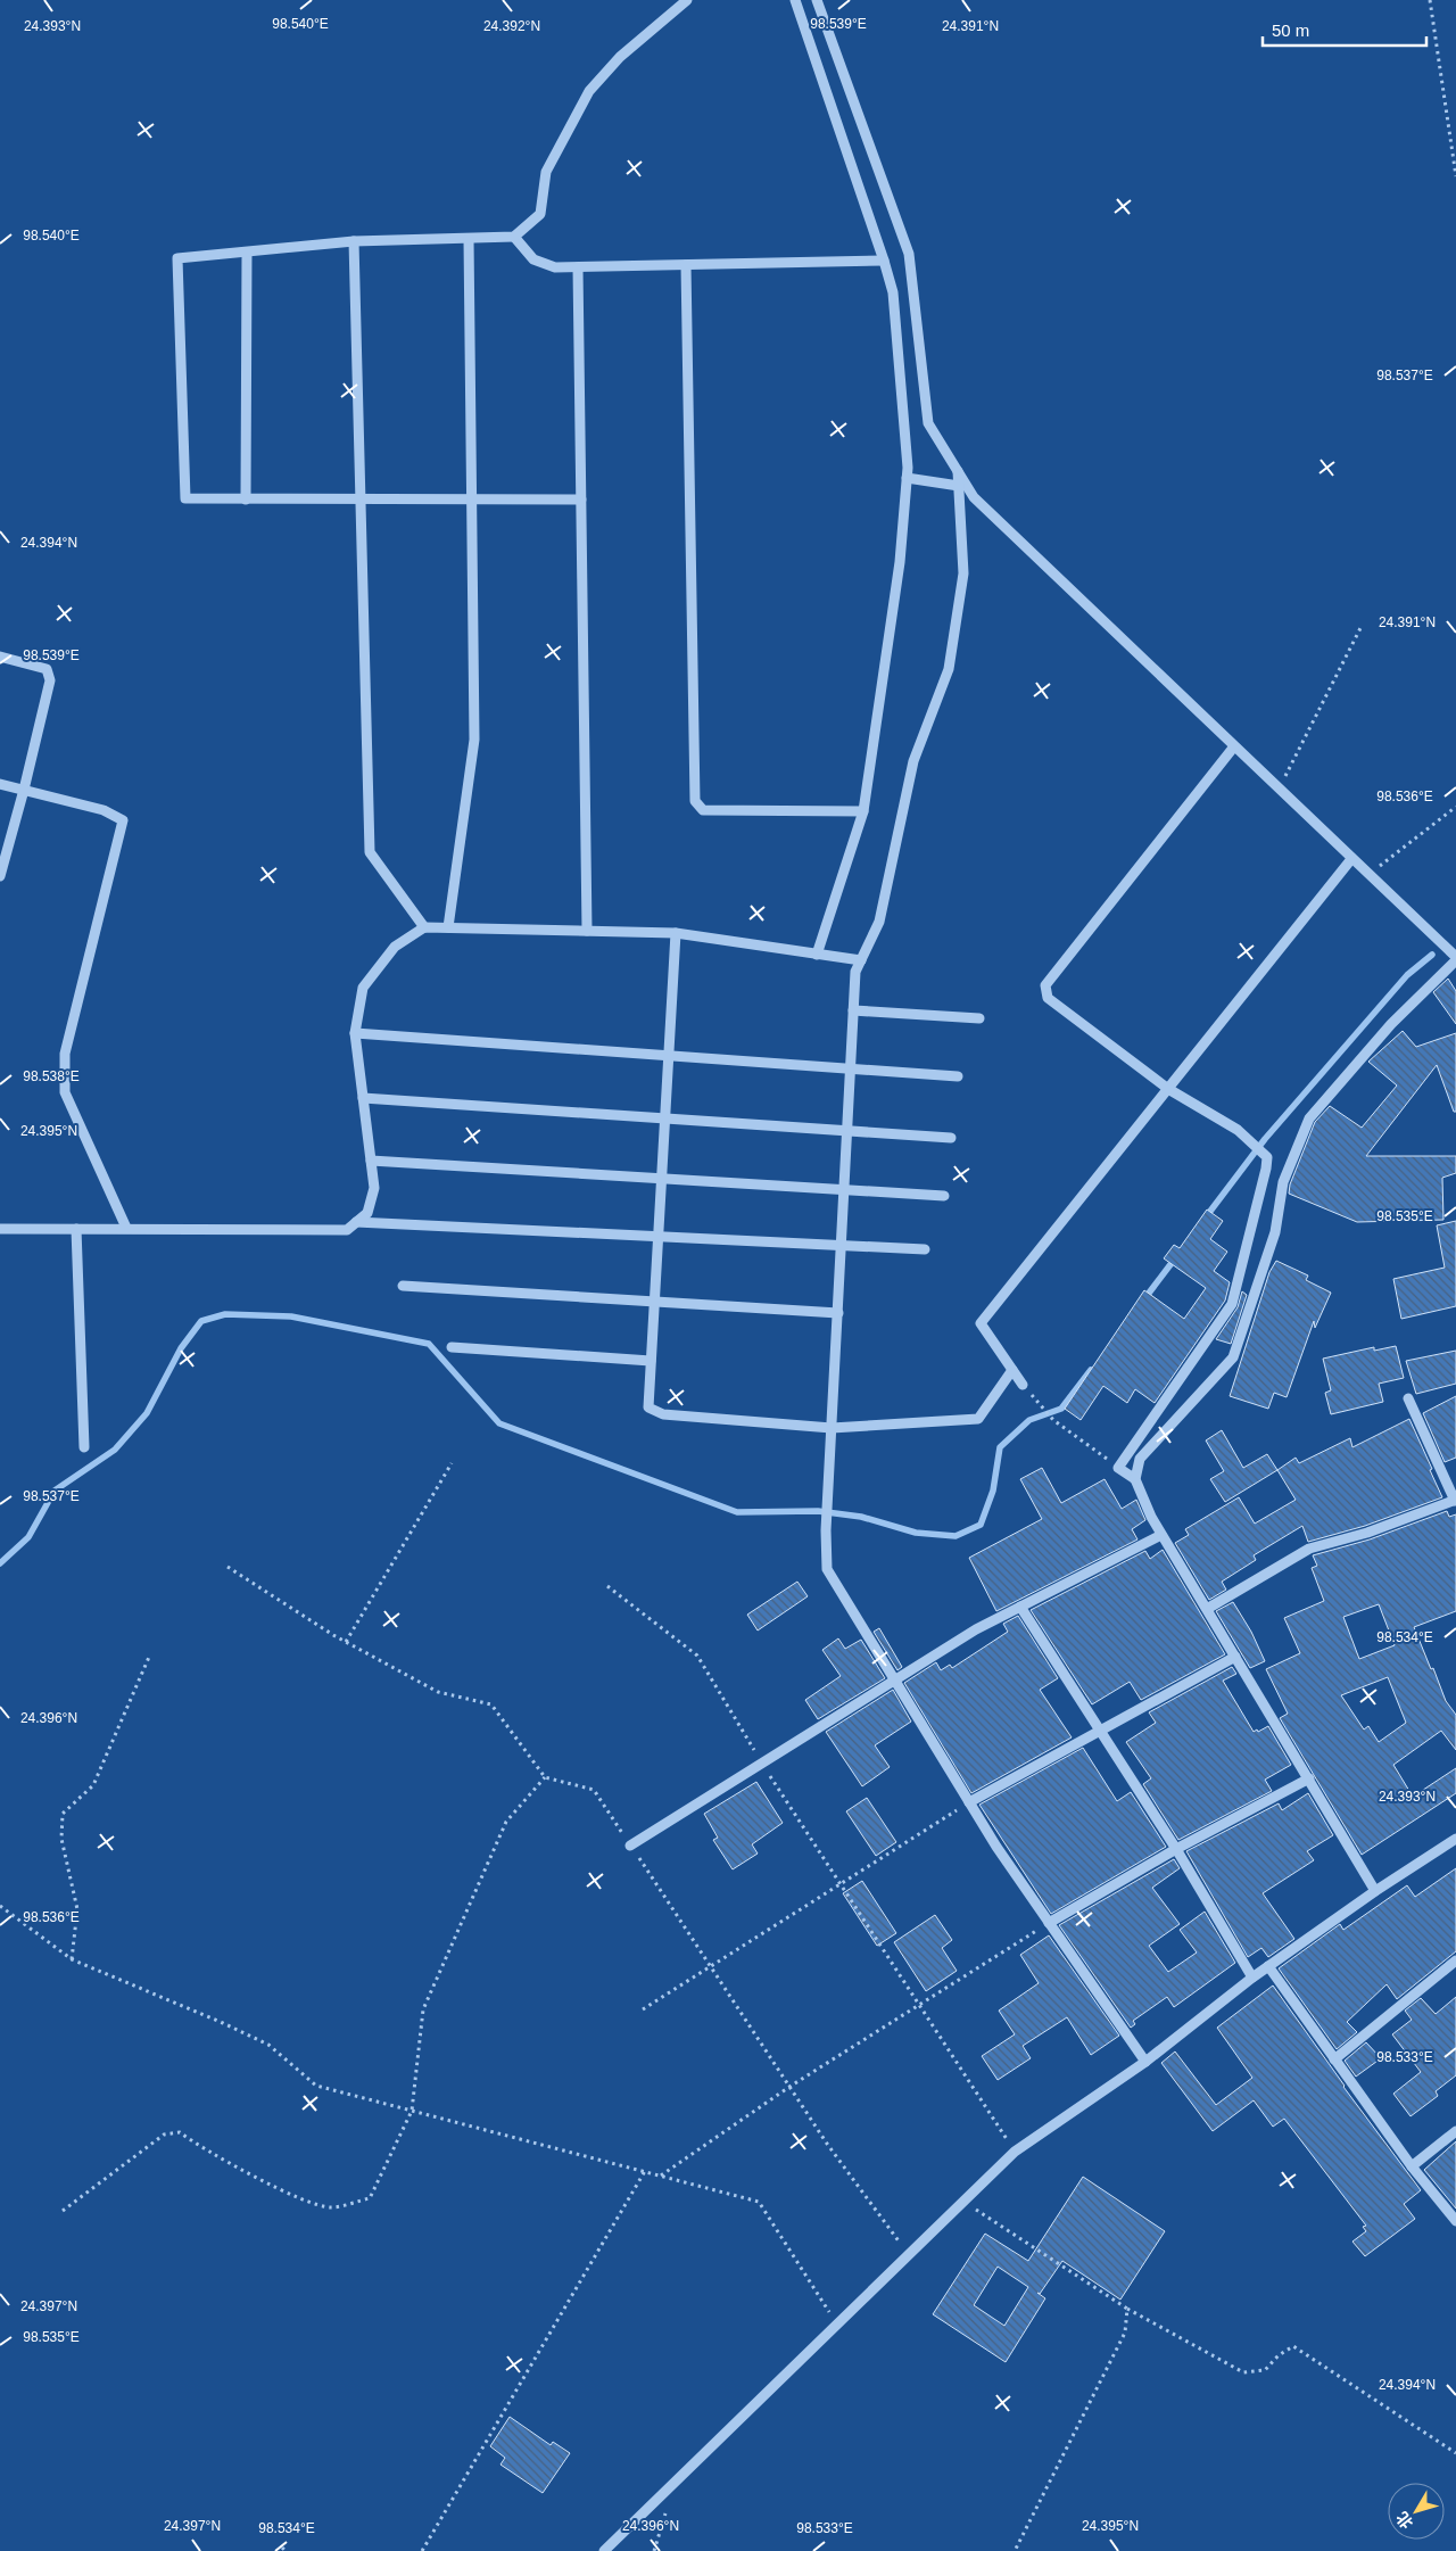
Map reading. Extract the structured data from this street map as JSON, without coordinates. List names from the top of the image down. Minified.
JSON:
{"scale_bar":"50 m","north":"bottom left","coordinates":["98.540°E","98.539°E","24.393°N","24.392°N","24.391°N","98.537°E","24.394°N","98.536°E","98.538°E","24.395°N","98.535°E","98.534°E","24.396°N","98.533°E","24.397°N"]}
